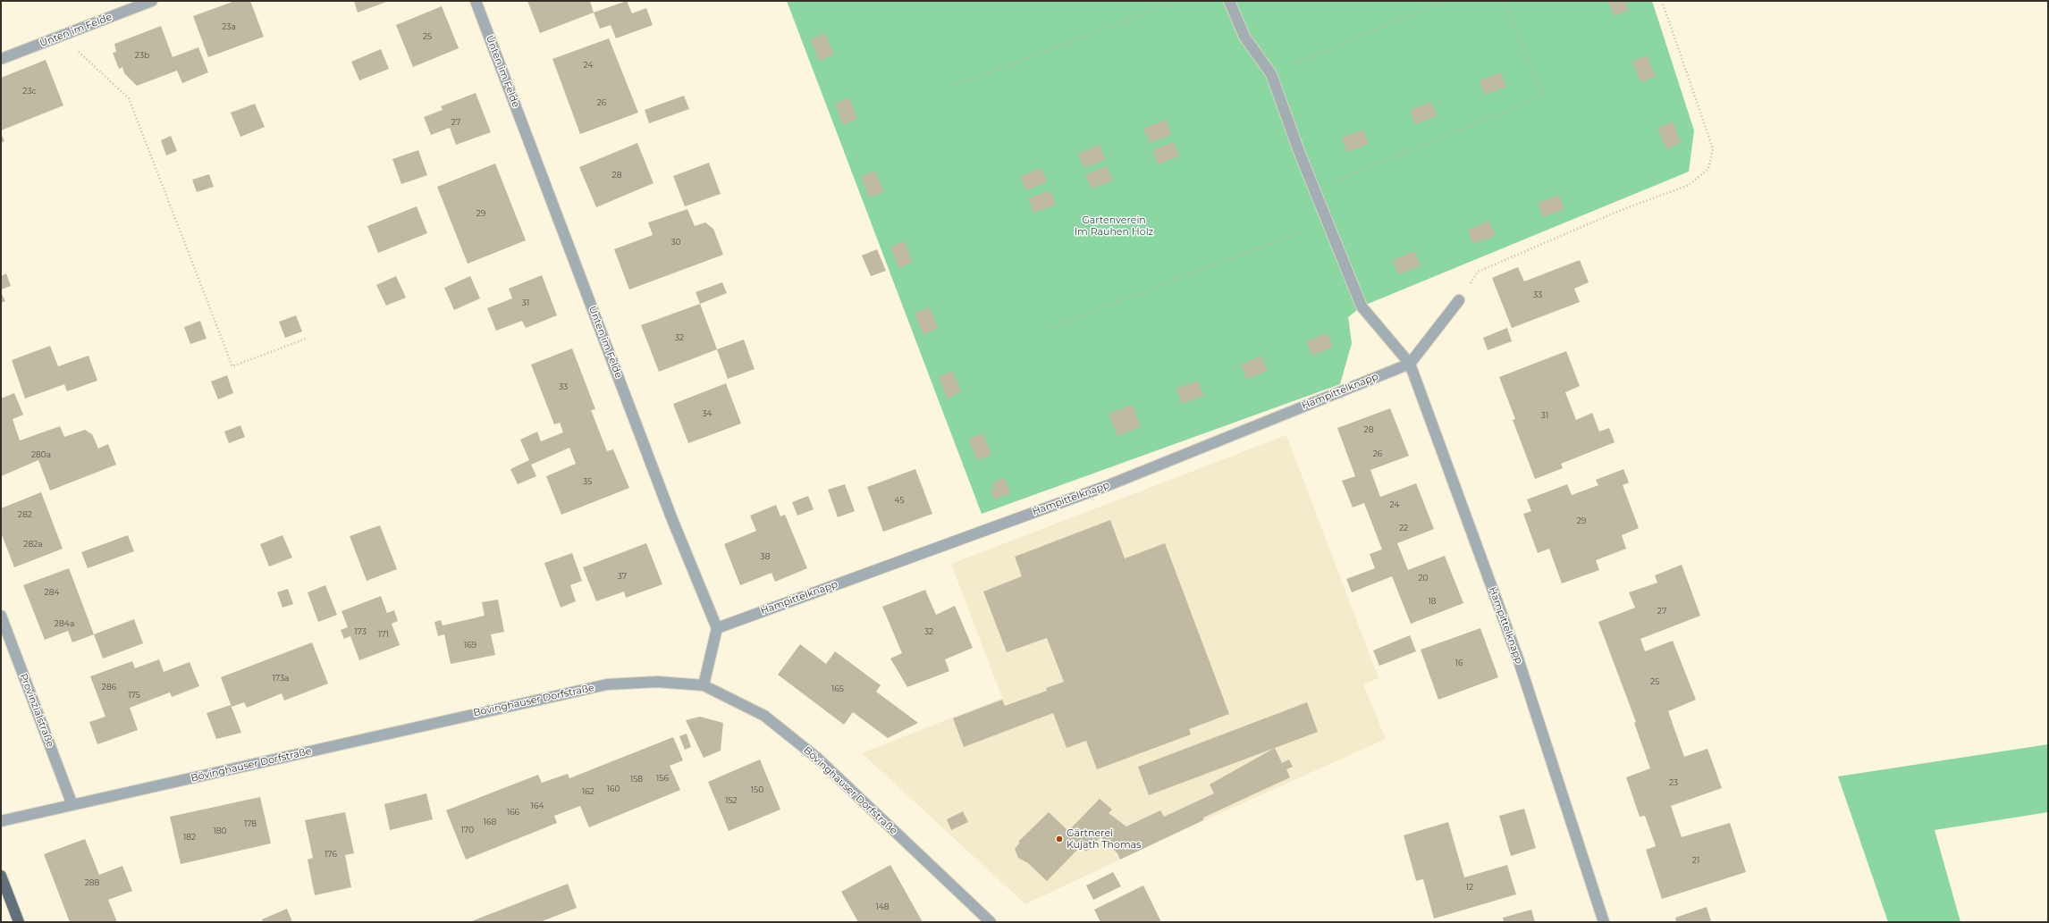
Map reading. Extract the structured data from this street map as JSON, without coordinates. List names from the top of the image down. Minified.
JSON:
{"streets":{"street":["Unten im Felde","Hampittelknapp","Bövinghauser Dorfstraße","Provinzialstraße"]},"crossings":[["Unten im Felde","Hampittelknapp"],["Bövinghauser Dorfstraße","Provinzialstraße"]],"parks":["Gartenverein Im Rauhen Holz"],"places":["Gärtnerei Kujath Thomas"],"house_numbers":["23a","25","23b","24","23c","26","27","28","29","30","33","31","32","33","34","31","28","26","280a","35","45","24","282","29","22","282a","38","37","20","284","18","27","284a","173","32","171","169","16","173a","25","286","165","175","156","158","23","160","150","162","152","164","166","168","178","170","180","182","176","21","288","12","148"]}
